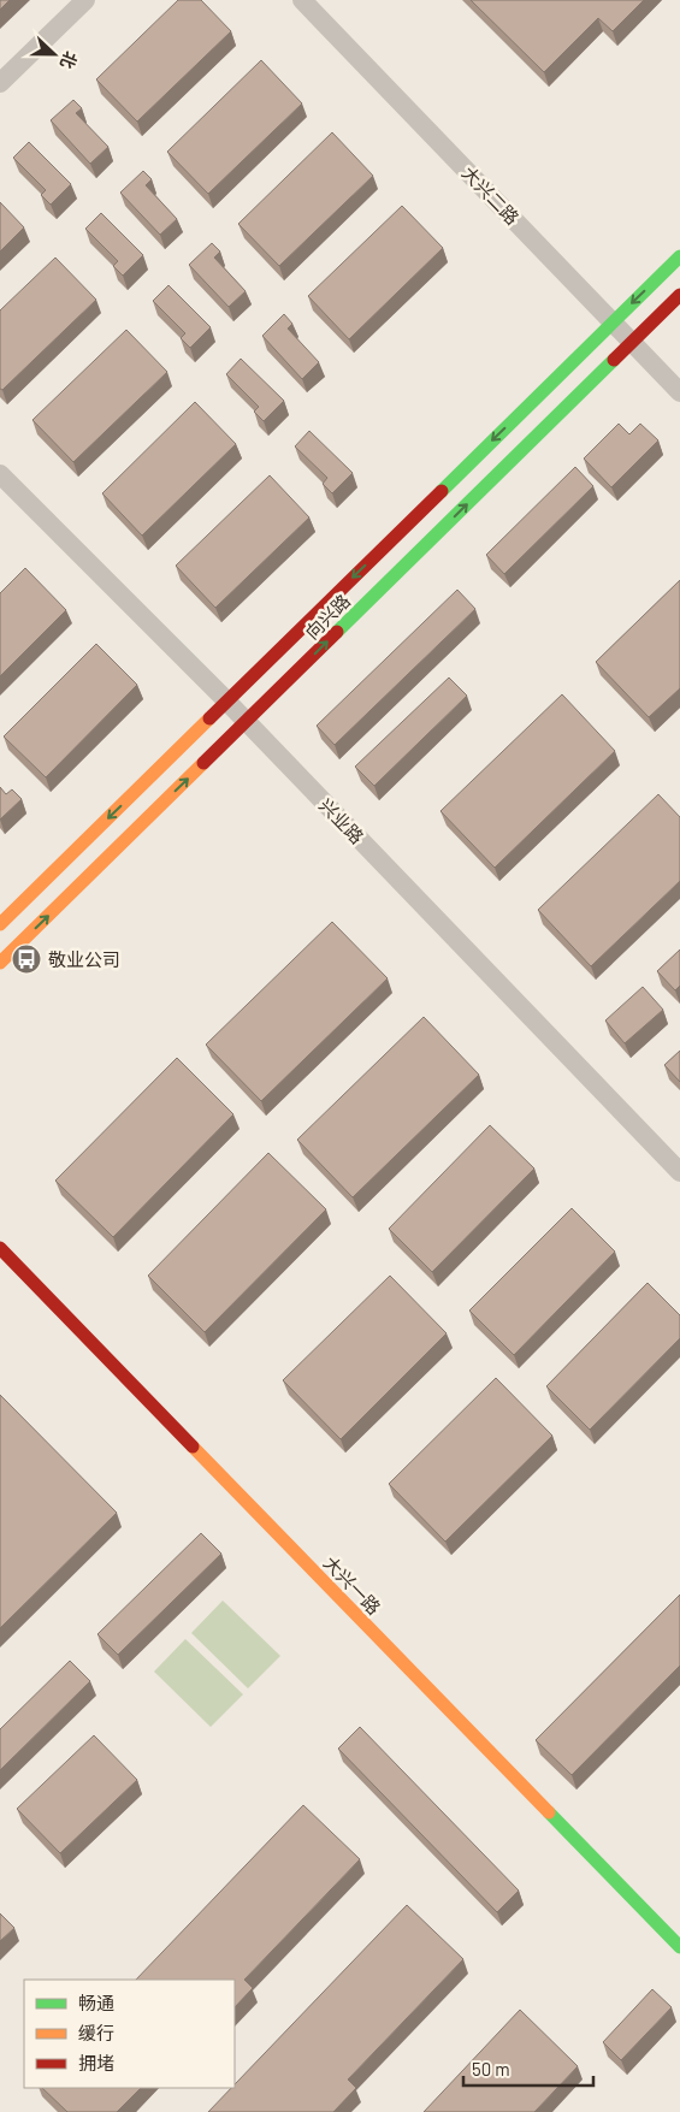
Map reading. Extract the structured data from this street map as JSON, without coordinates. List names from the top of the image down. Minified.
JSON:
{"streets":{"street":["大兴二路","向兴路","兴业路","大兴一路"]},"crossings":[["大兴二路","向兴路"],["向兴路","兴业路"]],"places":{"bus stop":["敬业公司"]},"legend":["畅通","缓行","拥堵"],"scale_bar":"50 m","north":"right"}
